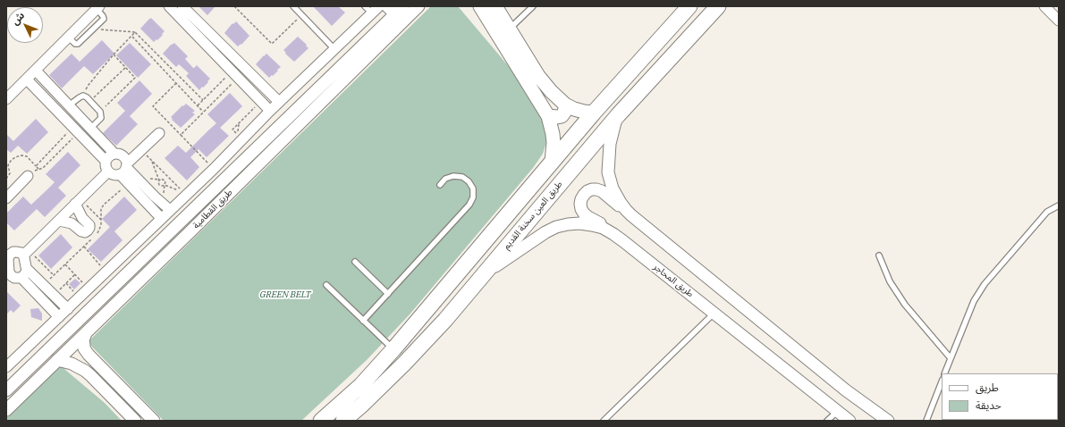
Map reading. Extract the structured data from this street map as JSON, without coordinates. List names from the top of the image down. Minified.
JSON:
{"streets":{"main road":["طريق العين سخنة القديم"],"street":["طريق القطامية","طريق المحاجر"]},"crossings":[["طريق العين سخنة القديم","طريق المحاجر"]],"parks":["GREEN BELT"],"legend":["طريق","حديقة"],"north":"top left"}
